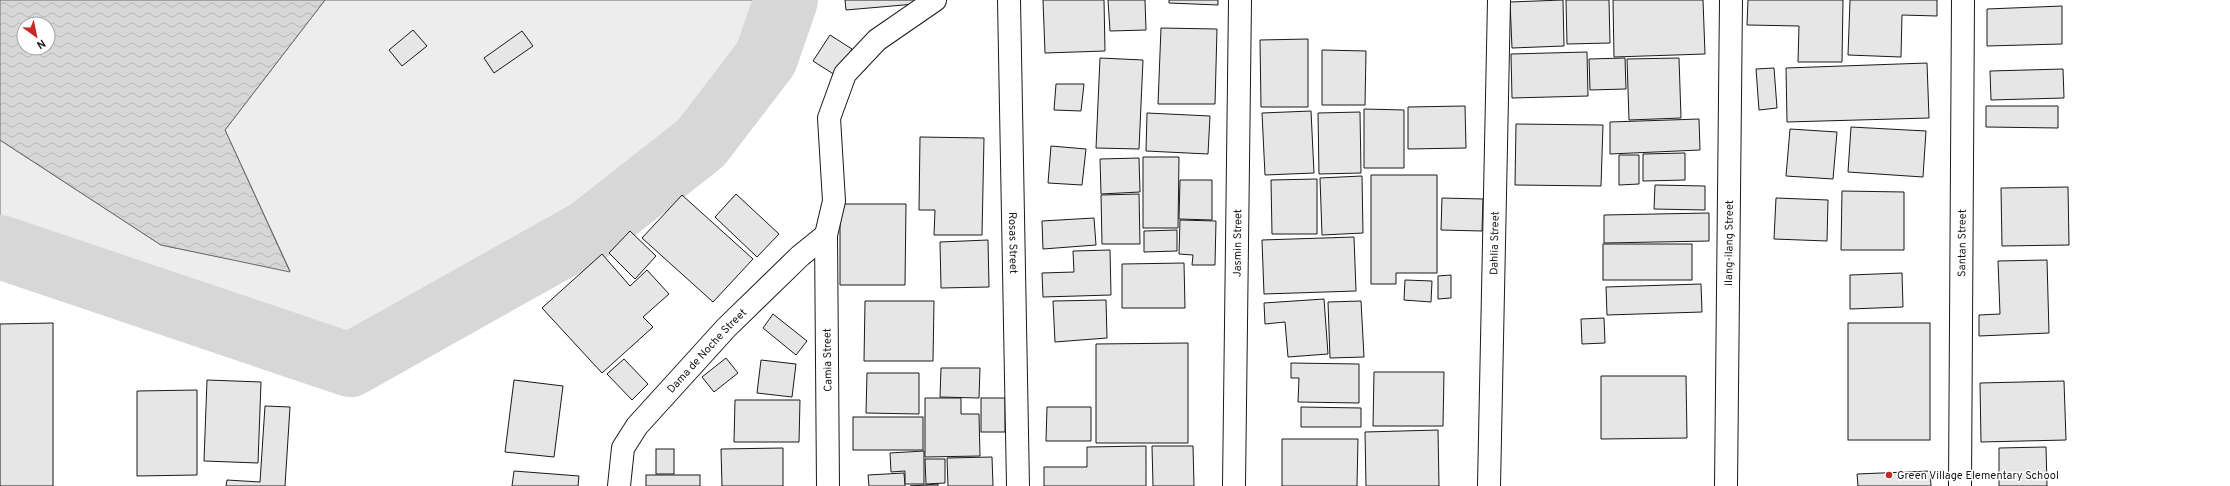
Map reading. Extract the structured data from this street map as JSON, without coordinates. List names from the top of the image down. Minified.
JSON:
{"streets":{"street":["Rosas Street","Jasmin Street","Dahlia Street","Ilang-ilang Street","Santan Street","Dama de Noche Street","Camia Street"]},"crossings":[["Dama de Noche Street","Camia Street"]],"places":["Green Village Elementary School"],"north":"bottom right"}
